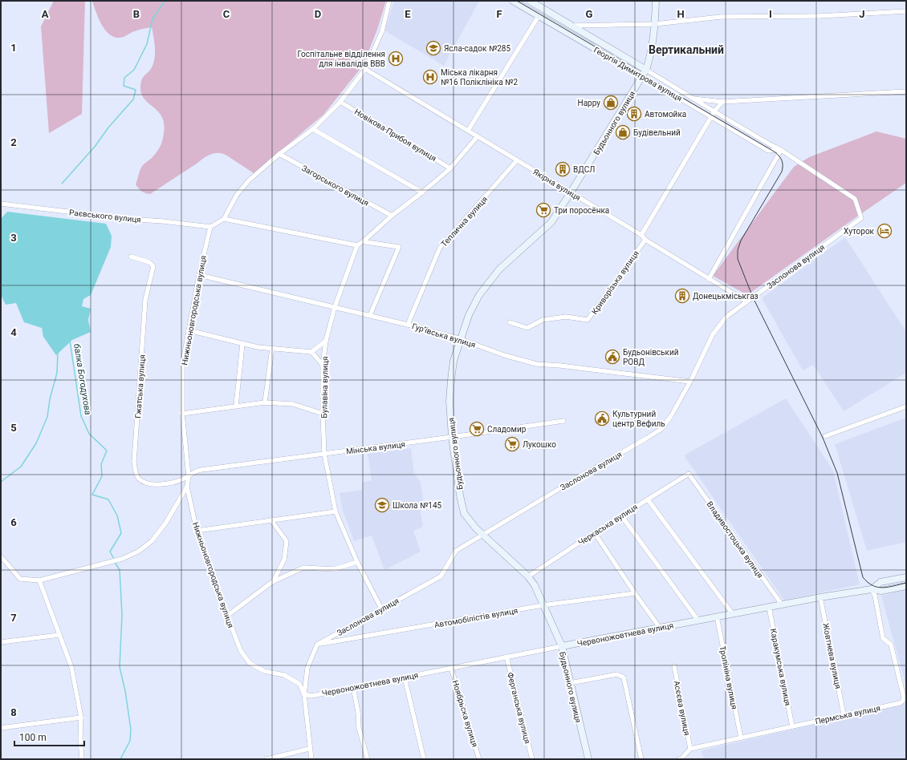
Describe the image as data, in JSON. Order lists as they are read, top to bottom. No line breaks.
{"streets":{"main road":["Георгія Димитрова вулиця","Будьонного вулиця","Червоножовтнева вулиця"],"street":["Новікова-Прибоя вулиця","Якірна вулиця","Загорського вулиця","Раєвського вулиця","Теплична вулиця","Заслонова вулиця","Криворізька вулиця","Нижньоновгородська вулиця","Гур’ївська вулиця","Гжатська вулиця","Булавіна вулиця","Мінська вулиця","Черкаська вулиця","Владивостоцька вулиця","Автомобілістів вулиця","Жовтнева вулиця","Каракумська вулиця","Тропініна вулиця","Ферганська вулиця","Асєєва вулиця","Ноябрьска вулиця","Пермська вулиця"]},"crossings":[["Георгія Димитрова вулиця","Будьонного вулиця"],["Георгія Димитрова вулиця","Заслонова вулиця"],["Будьонного вулиця","Якірна вулиця"],["Будьонного вулиця","Заслонова вулиця"],["Будьонного вулиця","Гур’ївська вулиця"],["Будьонного вулиця","Мінська вулиця"],["Будьонного вулиця","Черкаська вулиця"],["Будьонного вулиця","Автомобілістів вулиця"],["Будьонного вулиця","Червоножовтнева вулиця"],["Якірна вулиця","Теплична вулиця"],["Якірна вулиця","Заслонова вулиця"],["Якірна вулиця","Криворізька вулиця"],["Раєвського вулиця","Нижньоновгородська вулиця"],["Теплична вулиця","Гур’ївська вулиця"],["Заслонова вулиця","Гур’ївська вулиця"],["Заслонова вулиця","Булавіна вулиця"],["Заслонова вулиця","Автомобілістів вулиця"],["Нижньоновгородська вулиця","Гур’ївська вулиця"],["Нижньоновгородська вулиця","Гжатська вулиця"],["Нижньоновгородська вулиця","Мінська вулиця"],["Нижньоновгородська вулиця","Червоножовтнева вулиця"],["Гур’ївська вулиця","Булавіна вулиця"],["Гжатська вулиця","Мінська вулиця"],["Булавіна вулиця","Мінська вулиця"],["Черкаська вулиця","Владивостоцька вулиця"],["Владивостоцька вулиця","Червоножовтнева вулиця"],["Червоножовтнева вулиця","Жовтнева вулиця"],["Червоножовтнева вулиця","Каракумська вулиця"],["Червоножовтнева вулиця","Тропініна вулиця"],["Червоножовтнева вулиця","Ферганська вулиця"],["Червоножовтнева вулиця","Ноябрьска вулиця"],["Червоножовтнева вулиця","Пермська вулиця"],["Жовтнева вулиця","Пермська вулиця"],["Каракумська вулиця","Пермська вулиця"],["Тропініна вулиця","Пермська вулиця"],["Асєєва вулиця","Пермська вулиця"]],"districts":["Вертикальний"],"water":["балка Богодухова"],"places":{"school or university":["Ясла-садок №285","Школа №145"],"hospital":["Госпітальне відділення для інвалідів ВВВ","Міська лікарня №16 Поліклініка №2"],"shop":["Happy","Будівельний"],"building":["Автомойка","ВДСЛ","Донецькміськгаз"],"supermarket":["Три поросёнка","Сладомир","Лукошко"],"hotel":["Хуторок"],"public building":["Будьонівський РОВД","Культурний центр Вефиль"]},"scale_bar":"100 m","grid":{"columns":["A","B","C","D","E","F","G","H","I","J"],"rows":["1","2","3","4","5","6","7","8"]}}
